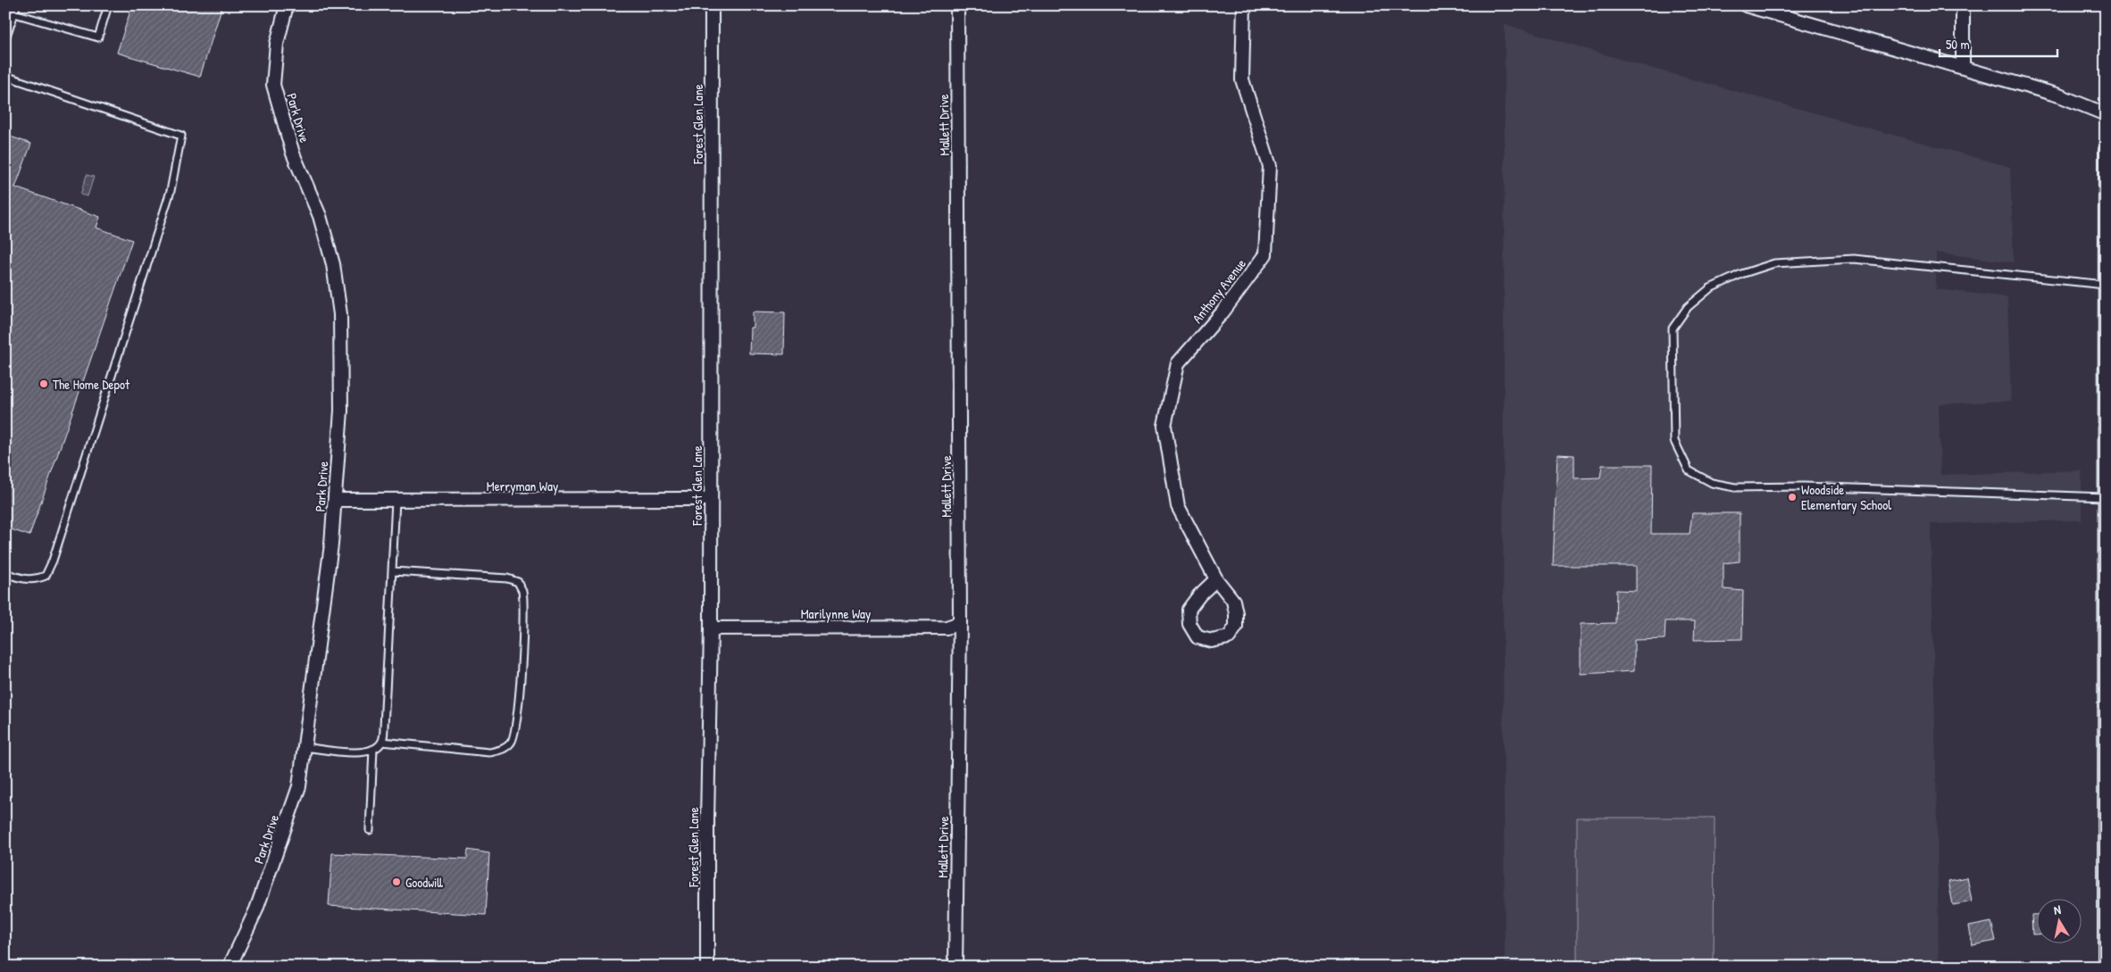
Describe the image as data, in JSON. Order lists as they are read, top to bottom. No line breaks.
{"streets":{"street":["Park Drive","Forest Glen Lane","Mallett Drive","Anthony Avenue","Merryman Way","Marilynne Way"]},"crossings":[["Park Drive","Merryman Way"],["Forest Glen Lane","Merryman Way"],["Forest Glen Lane","Marilynne Way"],["Mallett Drive","Marilynne Way"]],"places":["The Home Depot","Woodside Elementary School","Goodwill"],"scale_bar":"50 m","north":"top"}
